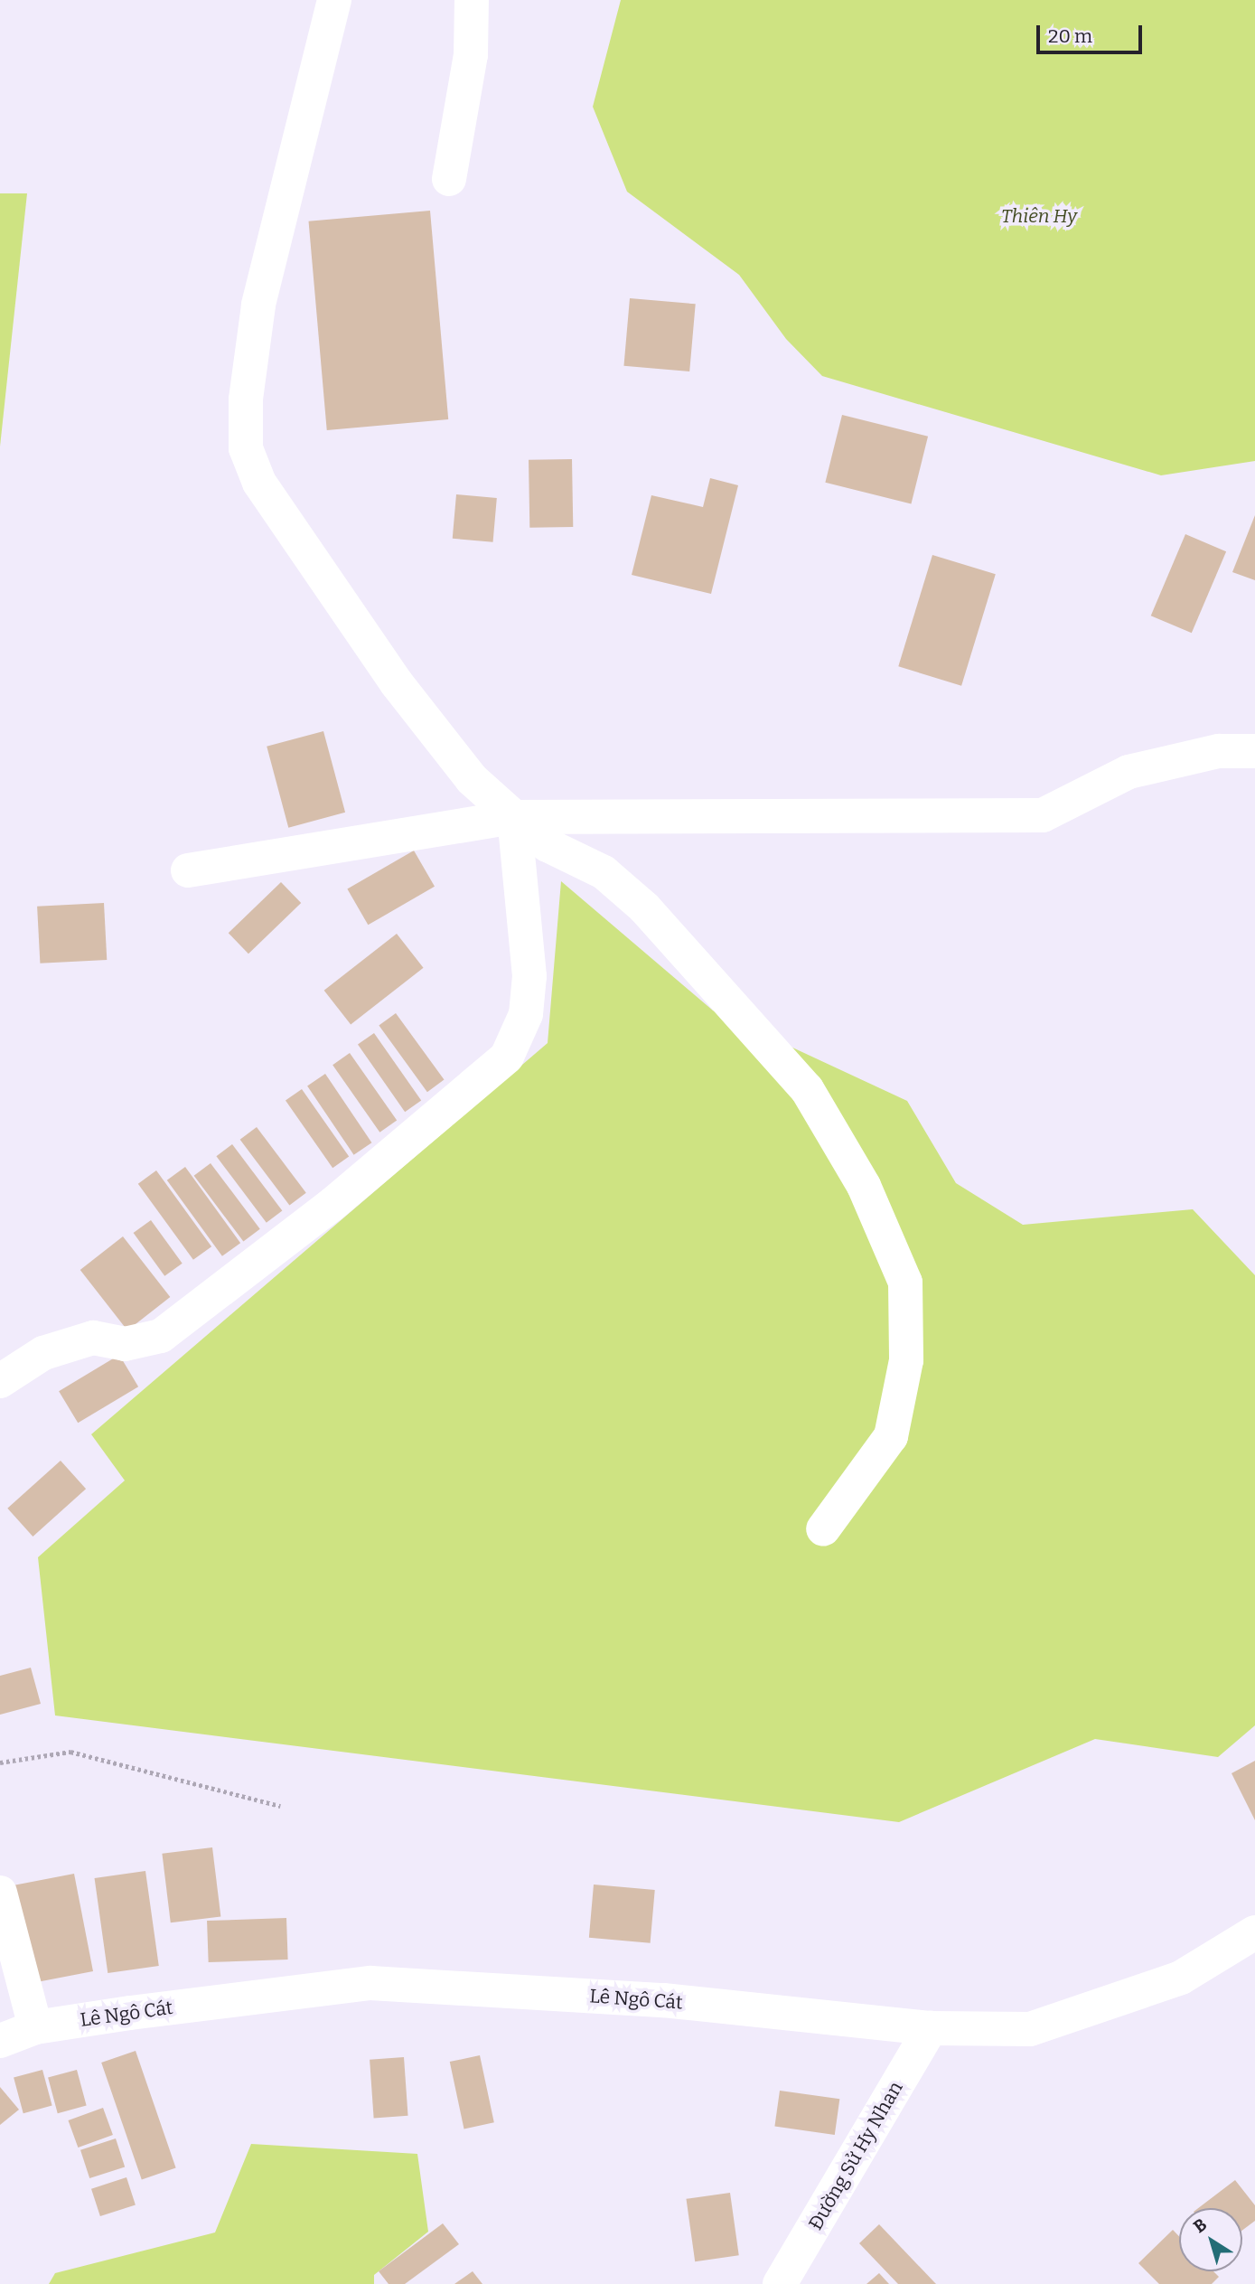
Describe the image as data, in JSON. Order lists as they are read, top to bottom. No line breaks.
{"streets":{"street":["Lê Ngô Cát","Đường Sử Hy Nhan"]},"crossings":[["Lê Ngô Cát","Đường Sử Hy Nhan"]],"parks":["Thiên Hy"],"scale_bar":"20 m","north":"top left"}
